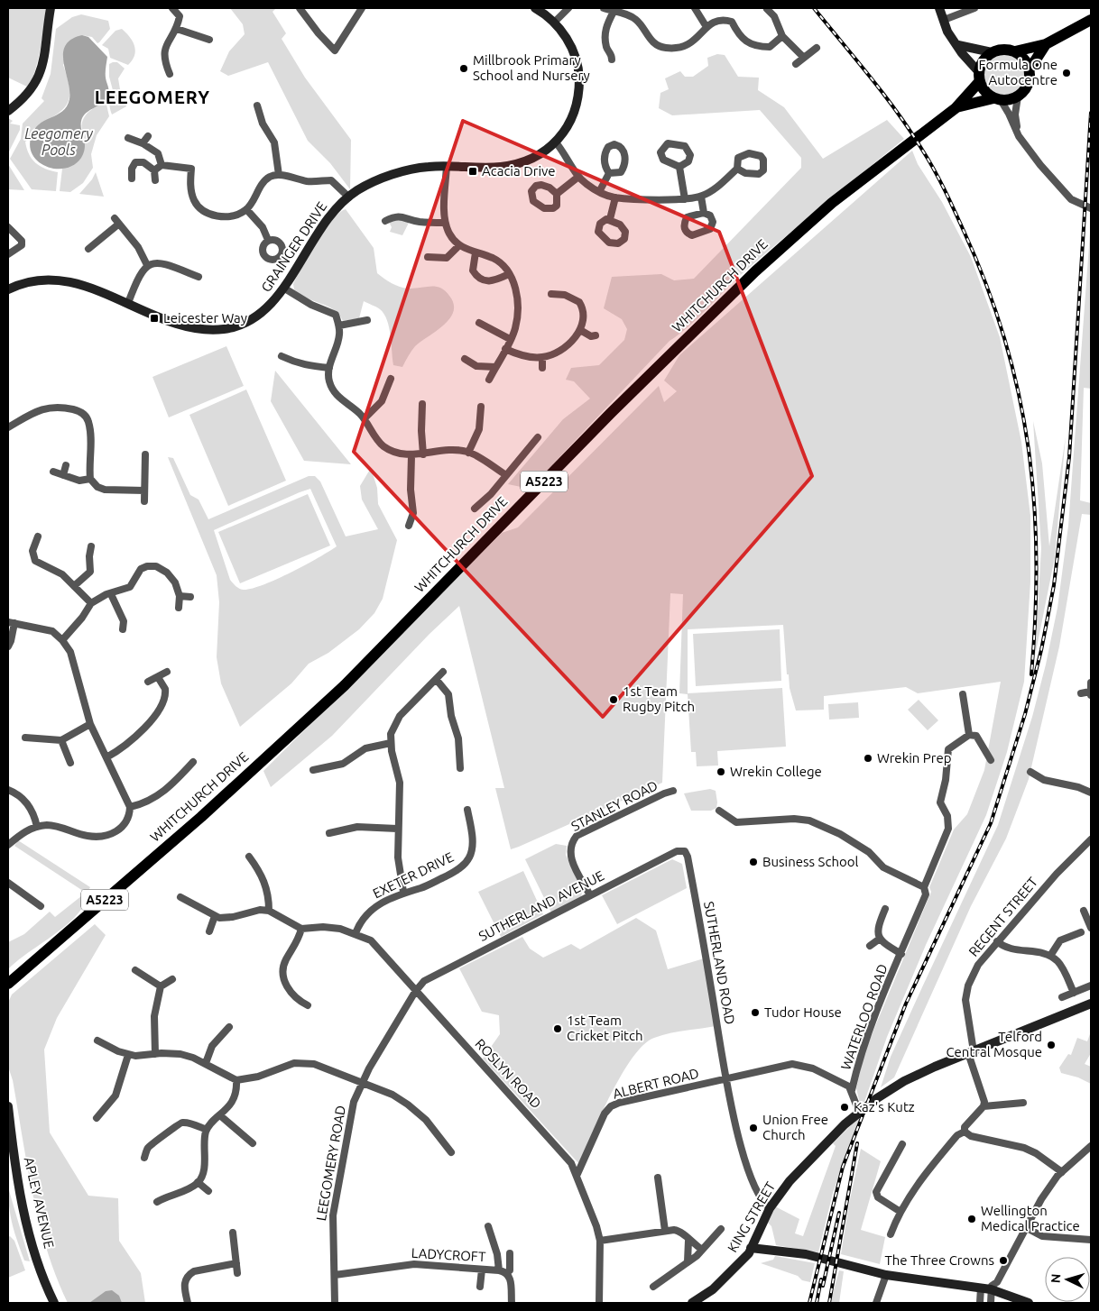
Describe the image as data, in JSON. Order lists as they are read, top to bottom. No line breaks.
{"streets":{"main road":["WHITCHURCH DRIVE","A5223"],"street":["GRAINGER DRIVE","STANLEY ROAD","EXETER DRIVE","SUTHERLAND AVENUE","REGENT STREET","SUTHERLAND ROAD","WATERLOO ROAD","ROSLYN ROAD","ALBERT ROAD","LEEGOMERY ROAD","APLEY AVENUE","KING STREET","LADYCROFT"]},"crossings":[["STANLEY ROAD","SUTHERLAND AVENUE"],["EXETER DRIVE","ROSLYN ROAD"],["SUTHERLAND AVENUE","SUTHERLAND ROAD"],["SUTHERLAND AVENUE","ROSLYN ROAD"],["SUTHERLAND AVENUE","LEEGOMERY ROAD"],["REGENT STREET","KING STREET"],["SUTHERLAND ROAD","ALBERT ROAD"],["SUTHERLAND ROAD","KING STREET"],["WATERLOO ROAD","ALBERT ROAD"],["ROSLYN ROAD","ALBERT ROAD"],["ROSLYN ROAD","LEEGOMERY ROAD"],["LEEGOMERY ROAD","LADYCROFT"]],"districts":["LEEGOMERY"],"water":["Leegomery Pools"],"places":{"other":["Millbrook Primary School and Nursery","Formula One Autocentre","1st Team Rugby Pitch","Wrekin Prep","Wrekin College","Business School","Tudor House","1st Team Cricket Pitch","Telford Central Mosque","Kaz's Kutz","Union Free Church","Wellington Medical Practice","The Three Crowns"],"transit":["Acacia Drive","Leicester Way"]},"north":"left"}
